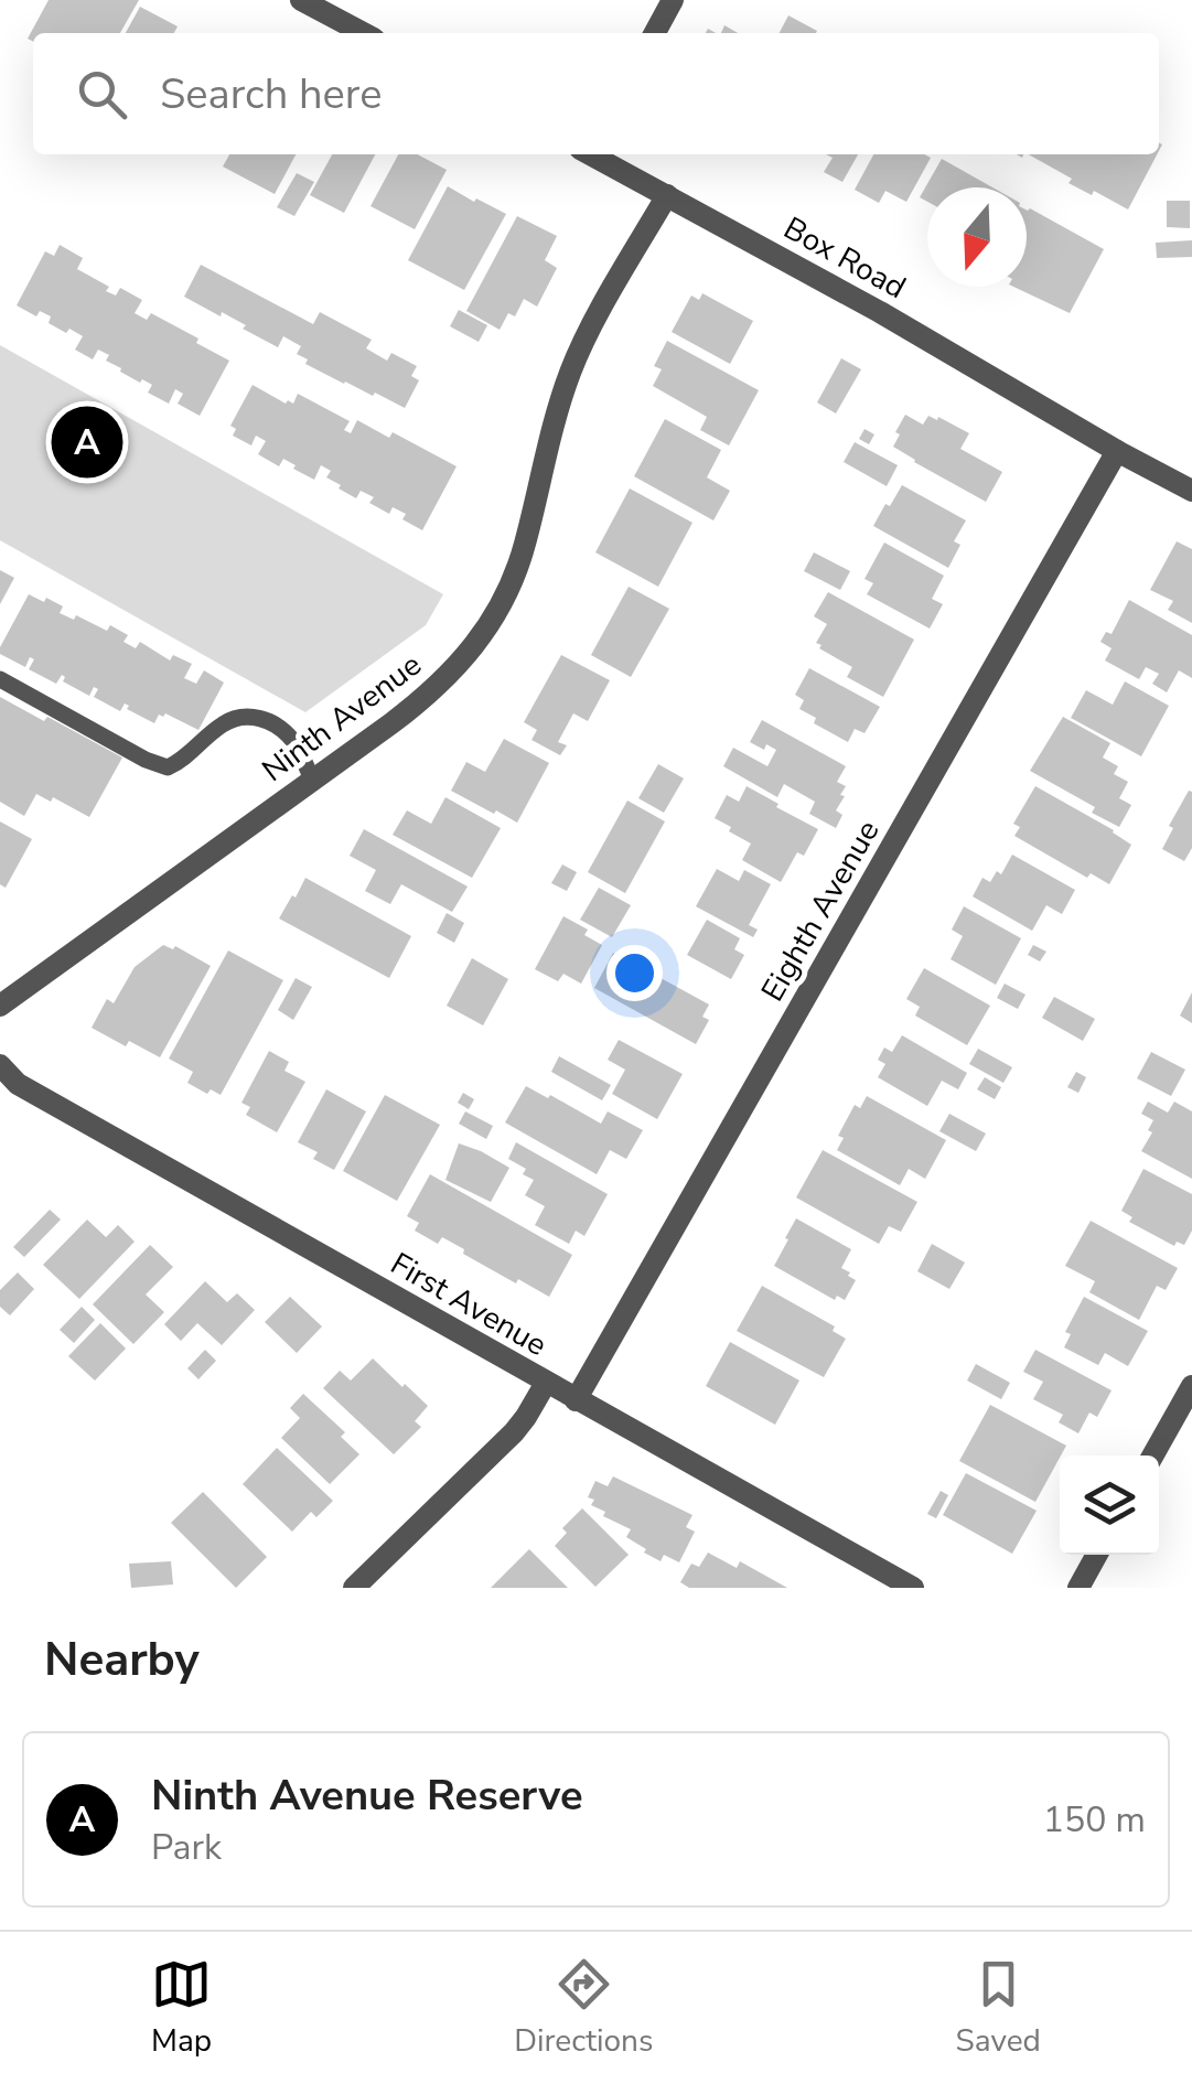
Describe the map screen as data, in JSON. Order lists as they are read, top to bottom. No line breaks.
{"streets":{"street":["Box Road","Ninth Avenue","Eighth Avenue","First Avenue"]},"crossings":[["Box Road","Ninth Avenue"],["Box Road","Eighth Avenue"],["Eighth Avenue","First Avenue"]],"north":"bottom","page":{"search":"Search here","pins":"A","heading":"Nearby","list":[{"mark":"A","name":"Ninth Avenue Reserve","note":"Park","value":"150 m"}],"nav":["Map","Directions","Saved"]}}
